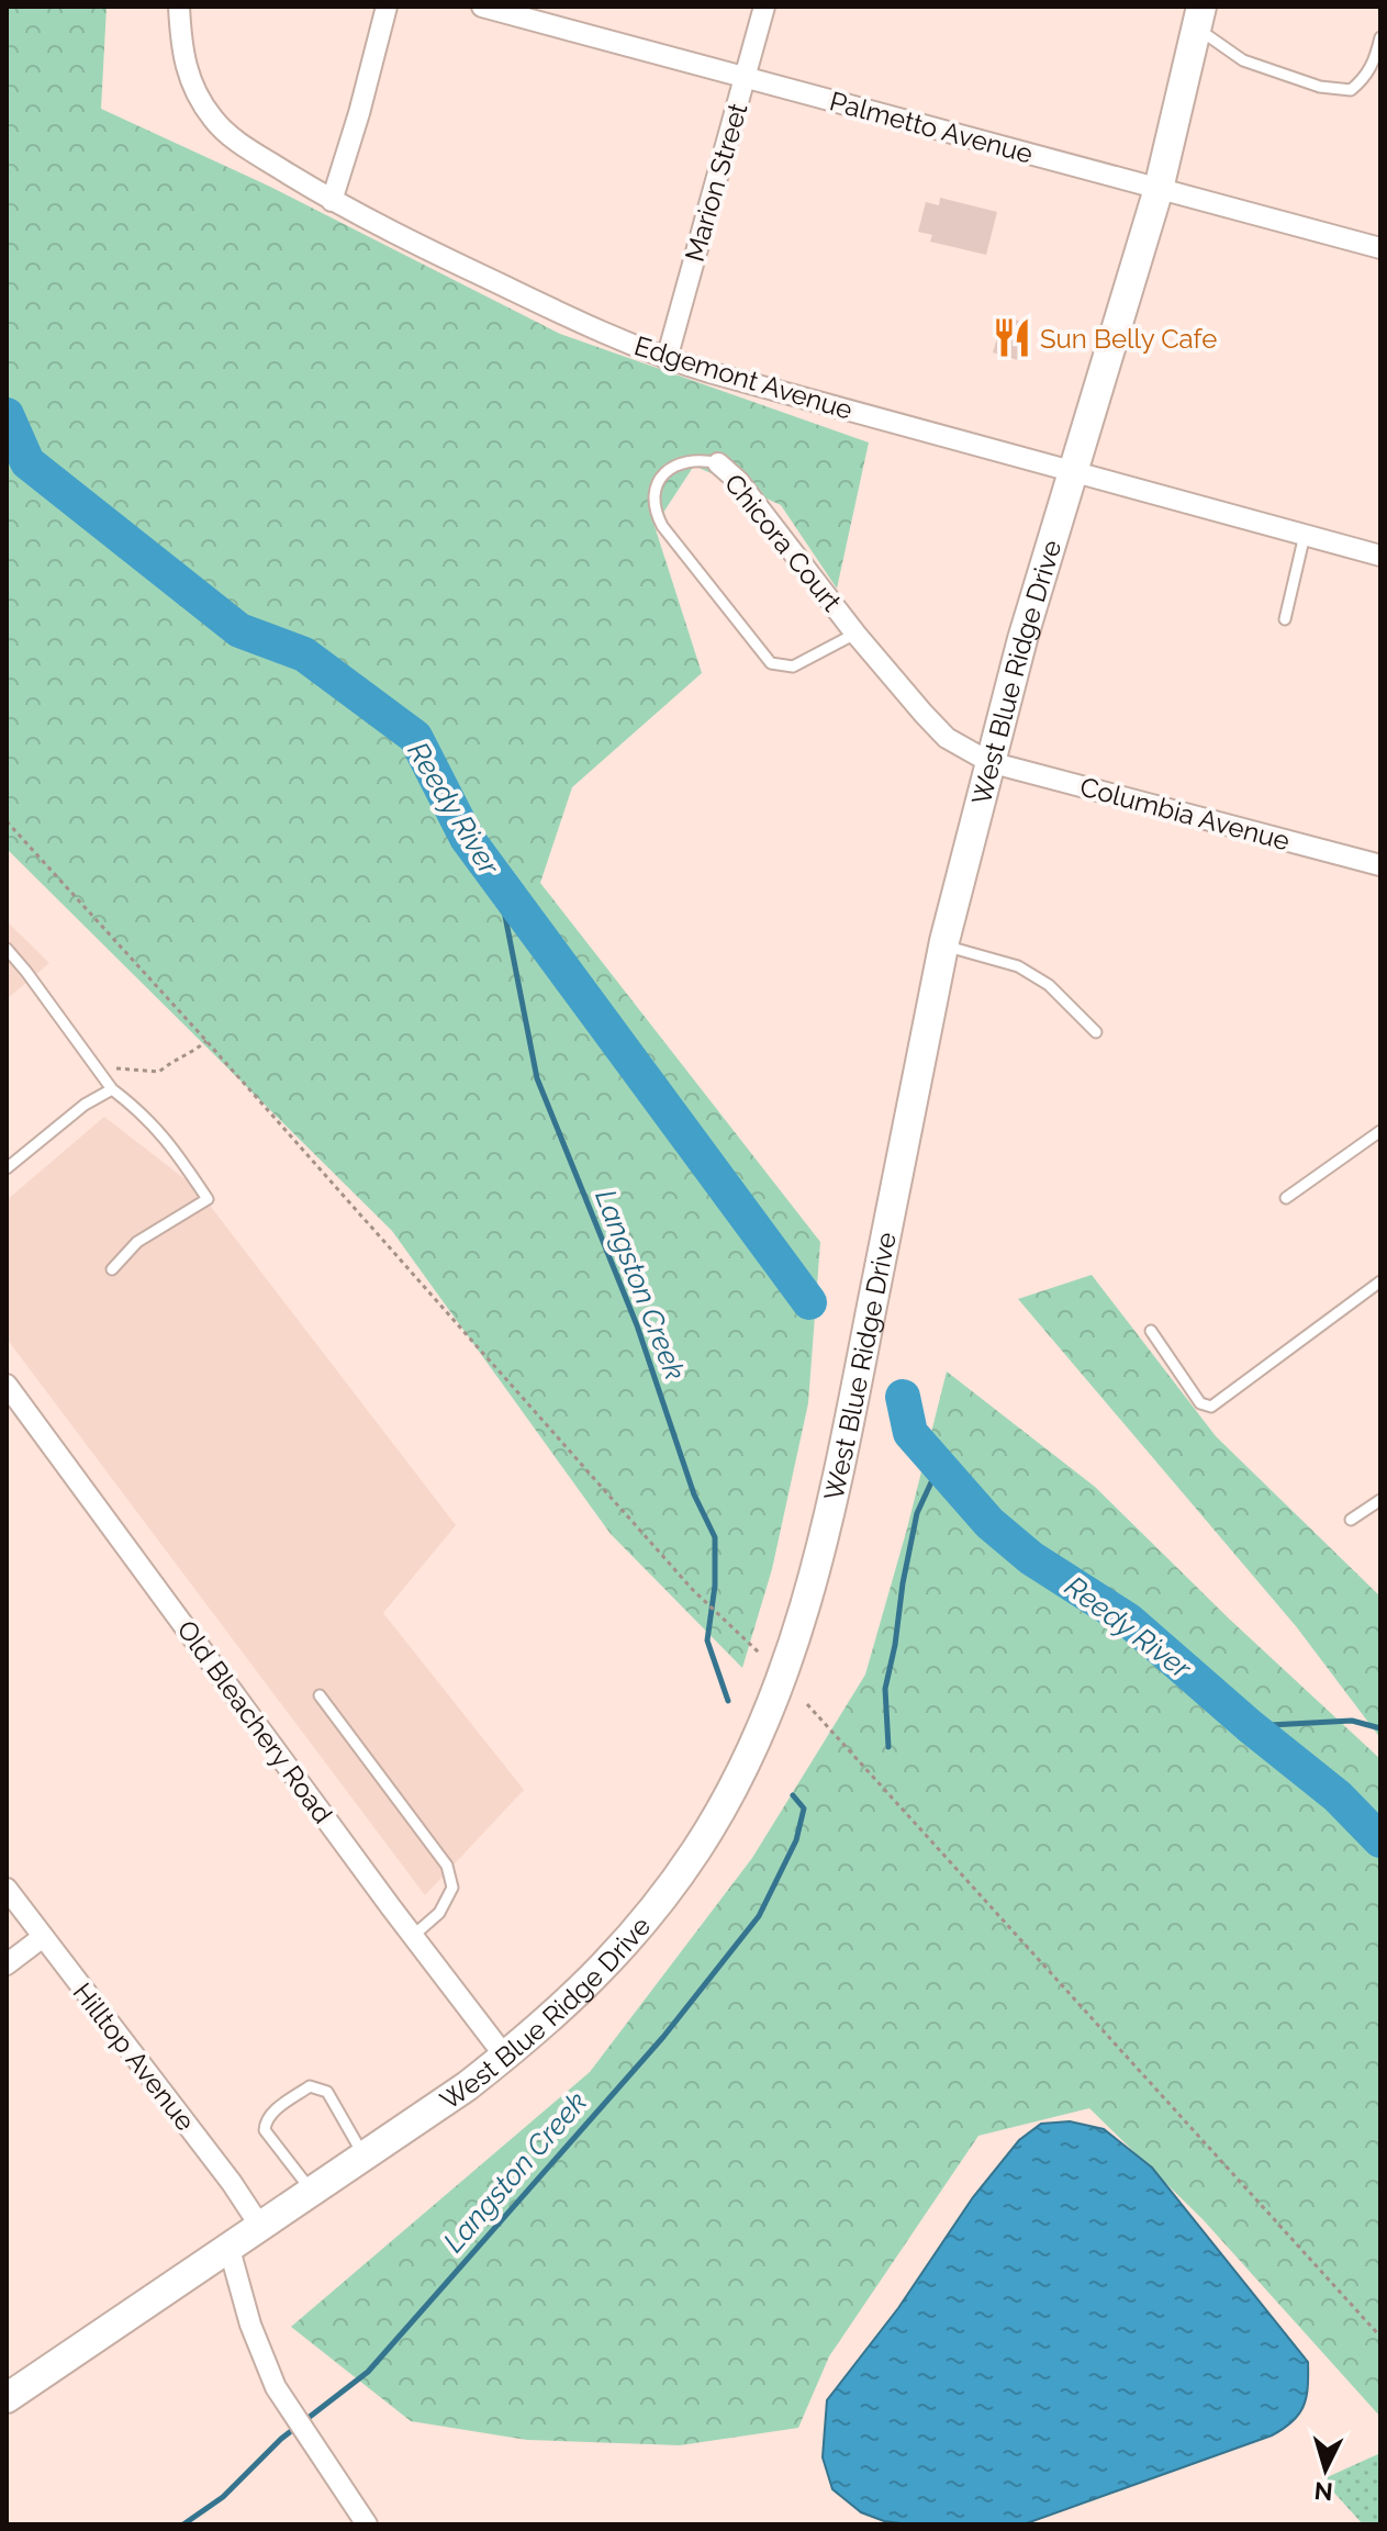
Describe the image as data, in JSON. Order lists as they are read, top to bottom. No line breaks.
{"streets":{"main road":["West Blue Ridge Drive"],"street":["Palmetto Avenue","Marion Street","Edgemont Avenue","Chicora Court","Columbia Avenue","Old Bleachery Road","Hilltop Avenue"]},"crossings":[["Palmetto Avenue","Marion Street"],["Palmetto Avenue","West Blue Ridge Drive"],["Marion Street","Edgemont Avenue"],["Edgemont Avenue","West Blue Ridge Drive"],["Chicora Court","West Blue Ridge Drive"],["Chicora Court","Columbia Avenue"],["West Blue Ridge Drive","Columbia Avenue"],["West Blue Ridge Drive","Old Bleachery Road"],["West Blue Ridge Drive","Hilltop Avenue"]],"water":["Reedy River","Langston Creek"],"places":{"restaurant":["Sun Belly Cafe"]},"north":"bottom"}
